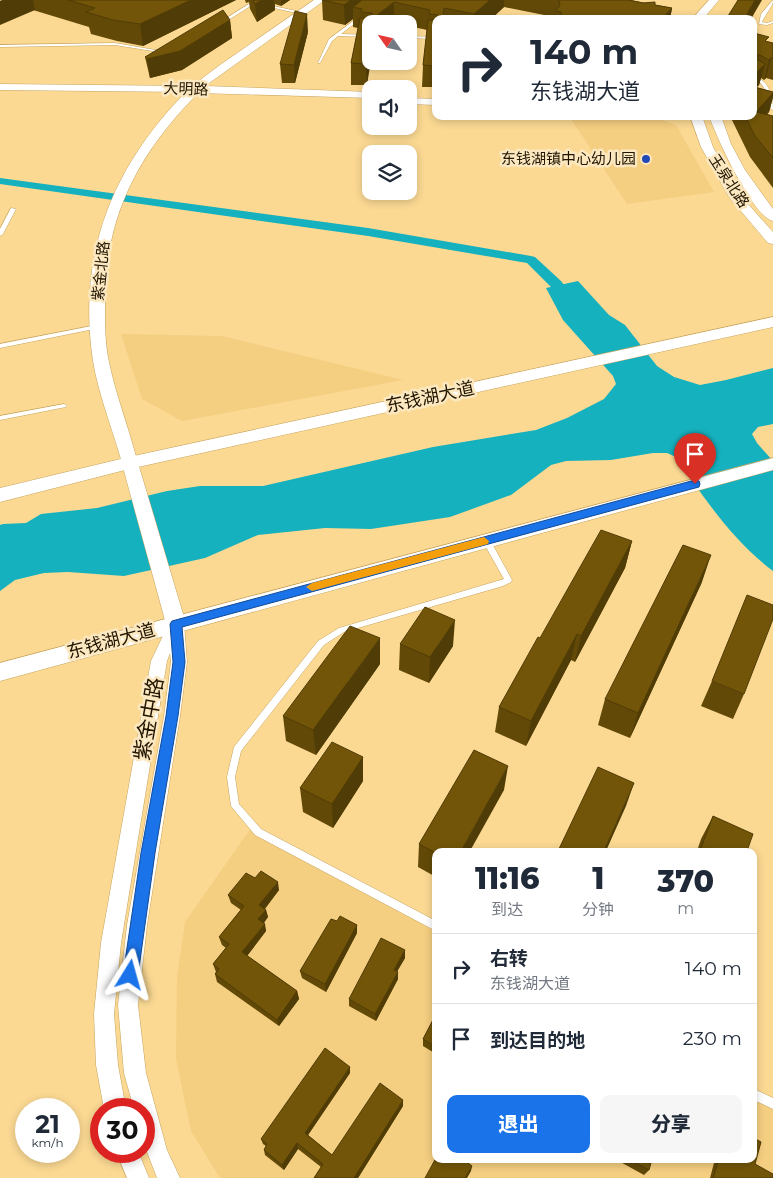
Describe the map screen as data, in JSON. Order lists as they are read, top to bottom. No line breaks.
{"streets":{"main road":["东钱湖大道"],"street":["大明路","玉泉北路","紫金北路","紫金中路"]},"crossings":[["大明路","紫金北路"],["紫金北路","东钱湖大道"],["紫金北路","紫金中路"],["东钱湖大道","紫金中路"]],"places":["东钱湖镇中心幼儿园"],"north":"top left","page":{"turn":["140 m","东钱湖大道"],"eta":["11:16","到达","1","分钟","370","m"],"list":[{"name":"右转","note":"东钱湖大道","value":"140 m"},{"name":"到达目的地","value":"230 m"}],"buttons":["退出","分享"],"speed":"21 km/h","limit":"30"}}
